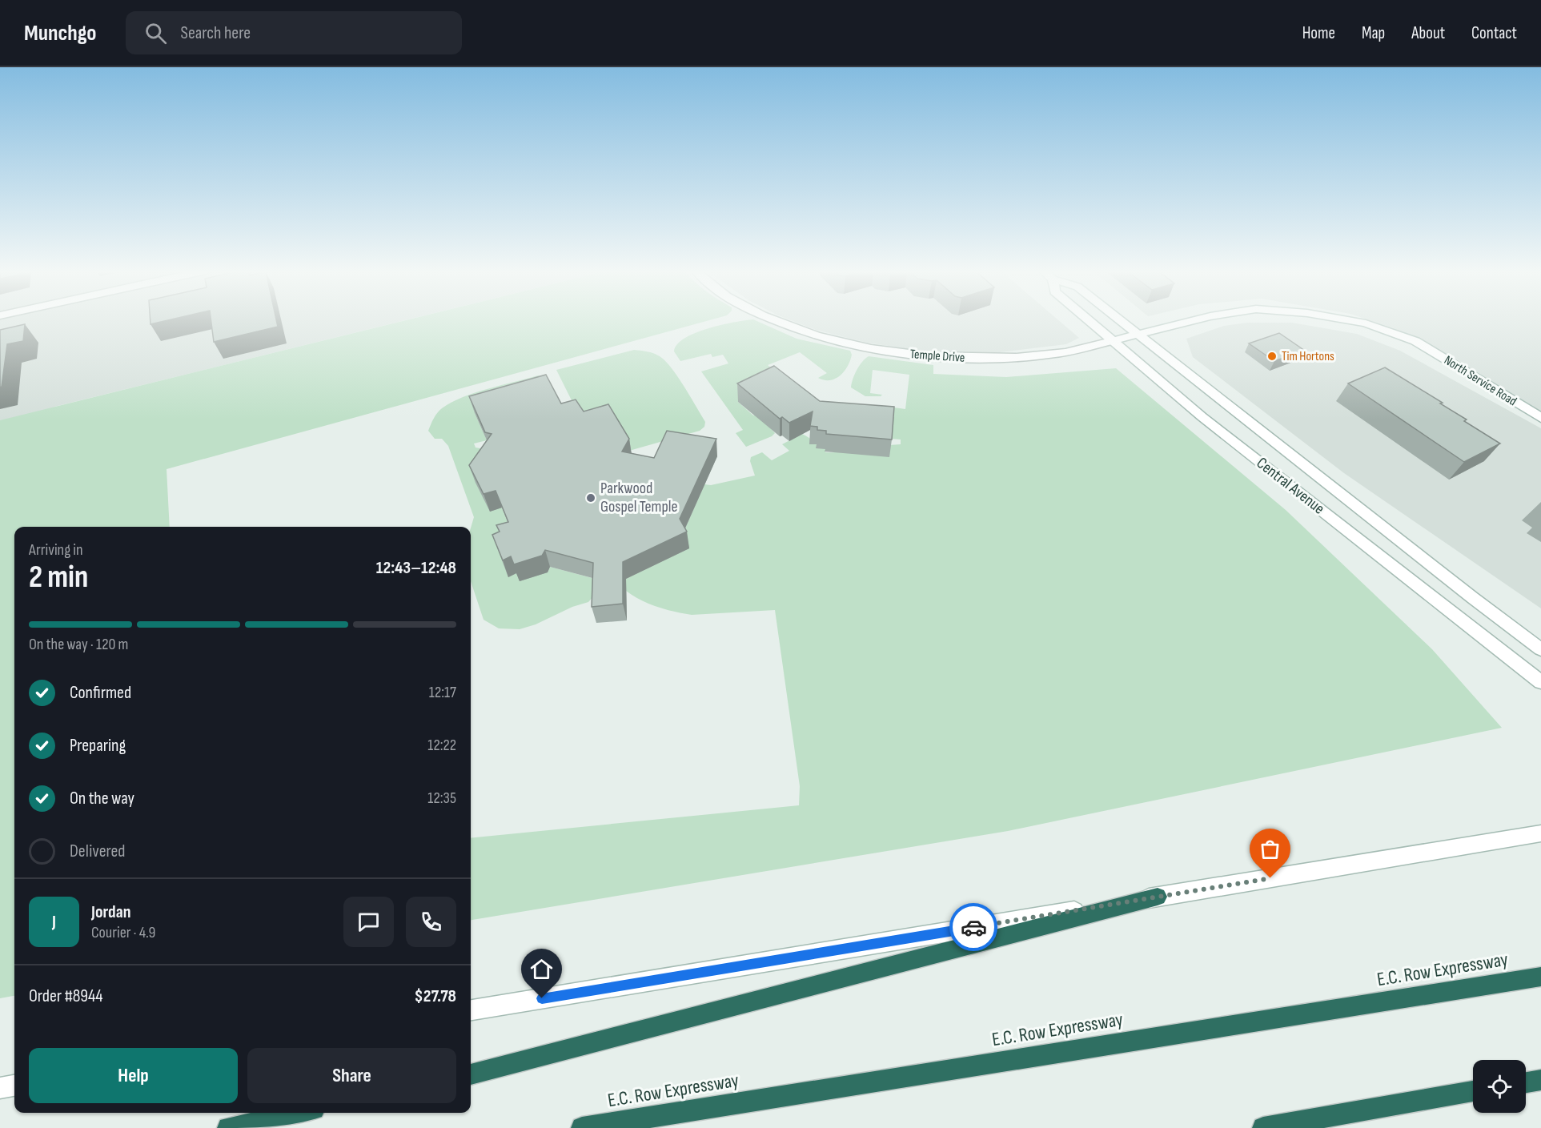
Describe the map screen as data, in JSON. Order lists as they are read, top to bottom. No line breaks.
{"streets":{"highway":["E.C. Row Expressway"],"street":["Temple Drive","North Service Road","Central Avenue"]},"crossings":[["Temple Drive","North Service Road"],["Temple Drive","Central Avenue"],["North Service Road","Central Avenue"]],"places":["Tim Hortons","Parkwood Gospel Temple"],"page":{"header":"Munchgo","search":"Search here","nav":["Home","Map","About","Contact"],"heading":["2 min","Arriving in","12:43–12:48"],"panel":["Jordan","Courier · 4.9","Order #8944","$27.78"],"bar":"On the way · 120 m","list":[["Confirmed","12:17"],["Preparing","12:22"],["On the way","12:35"],"Delivered"],"round":"J","buttons":["Help","Share"]}}
